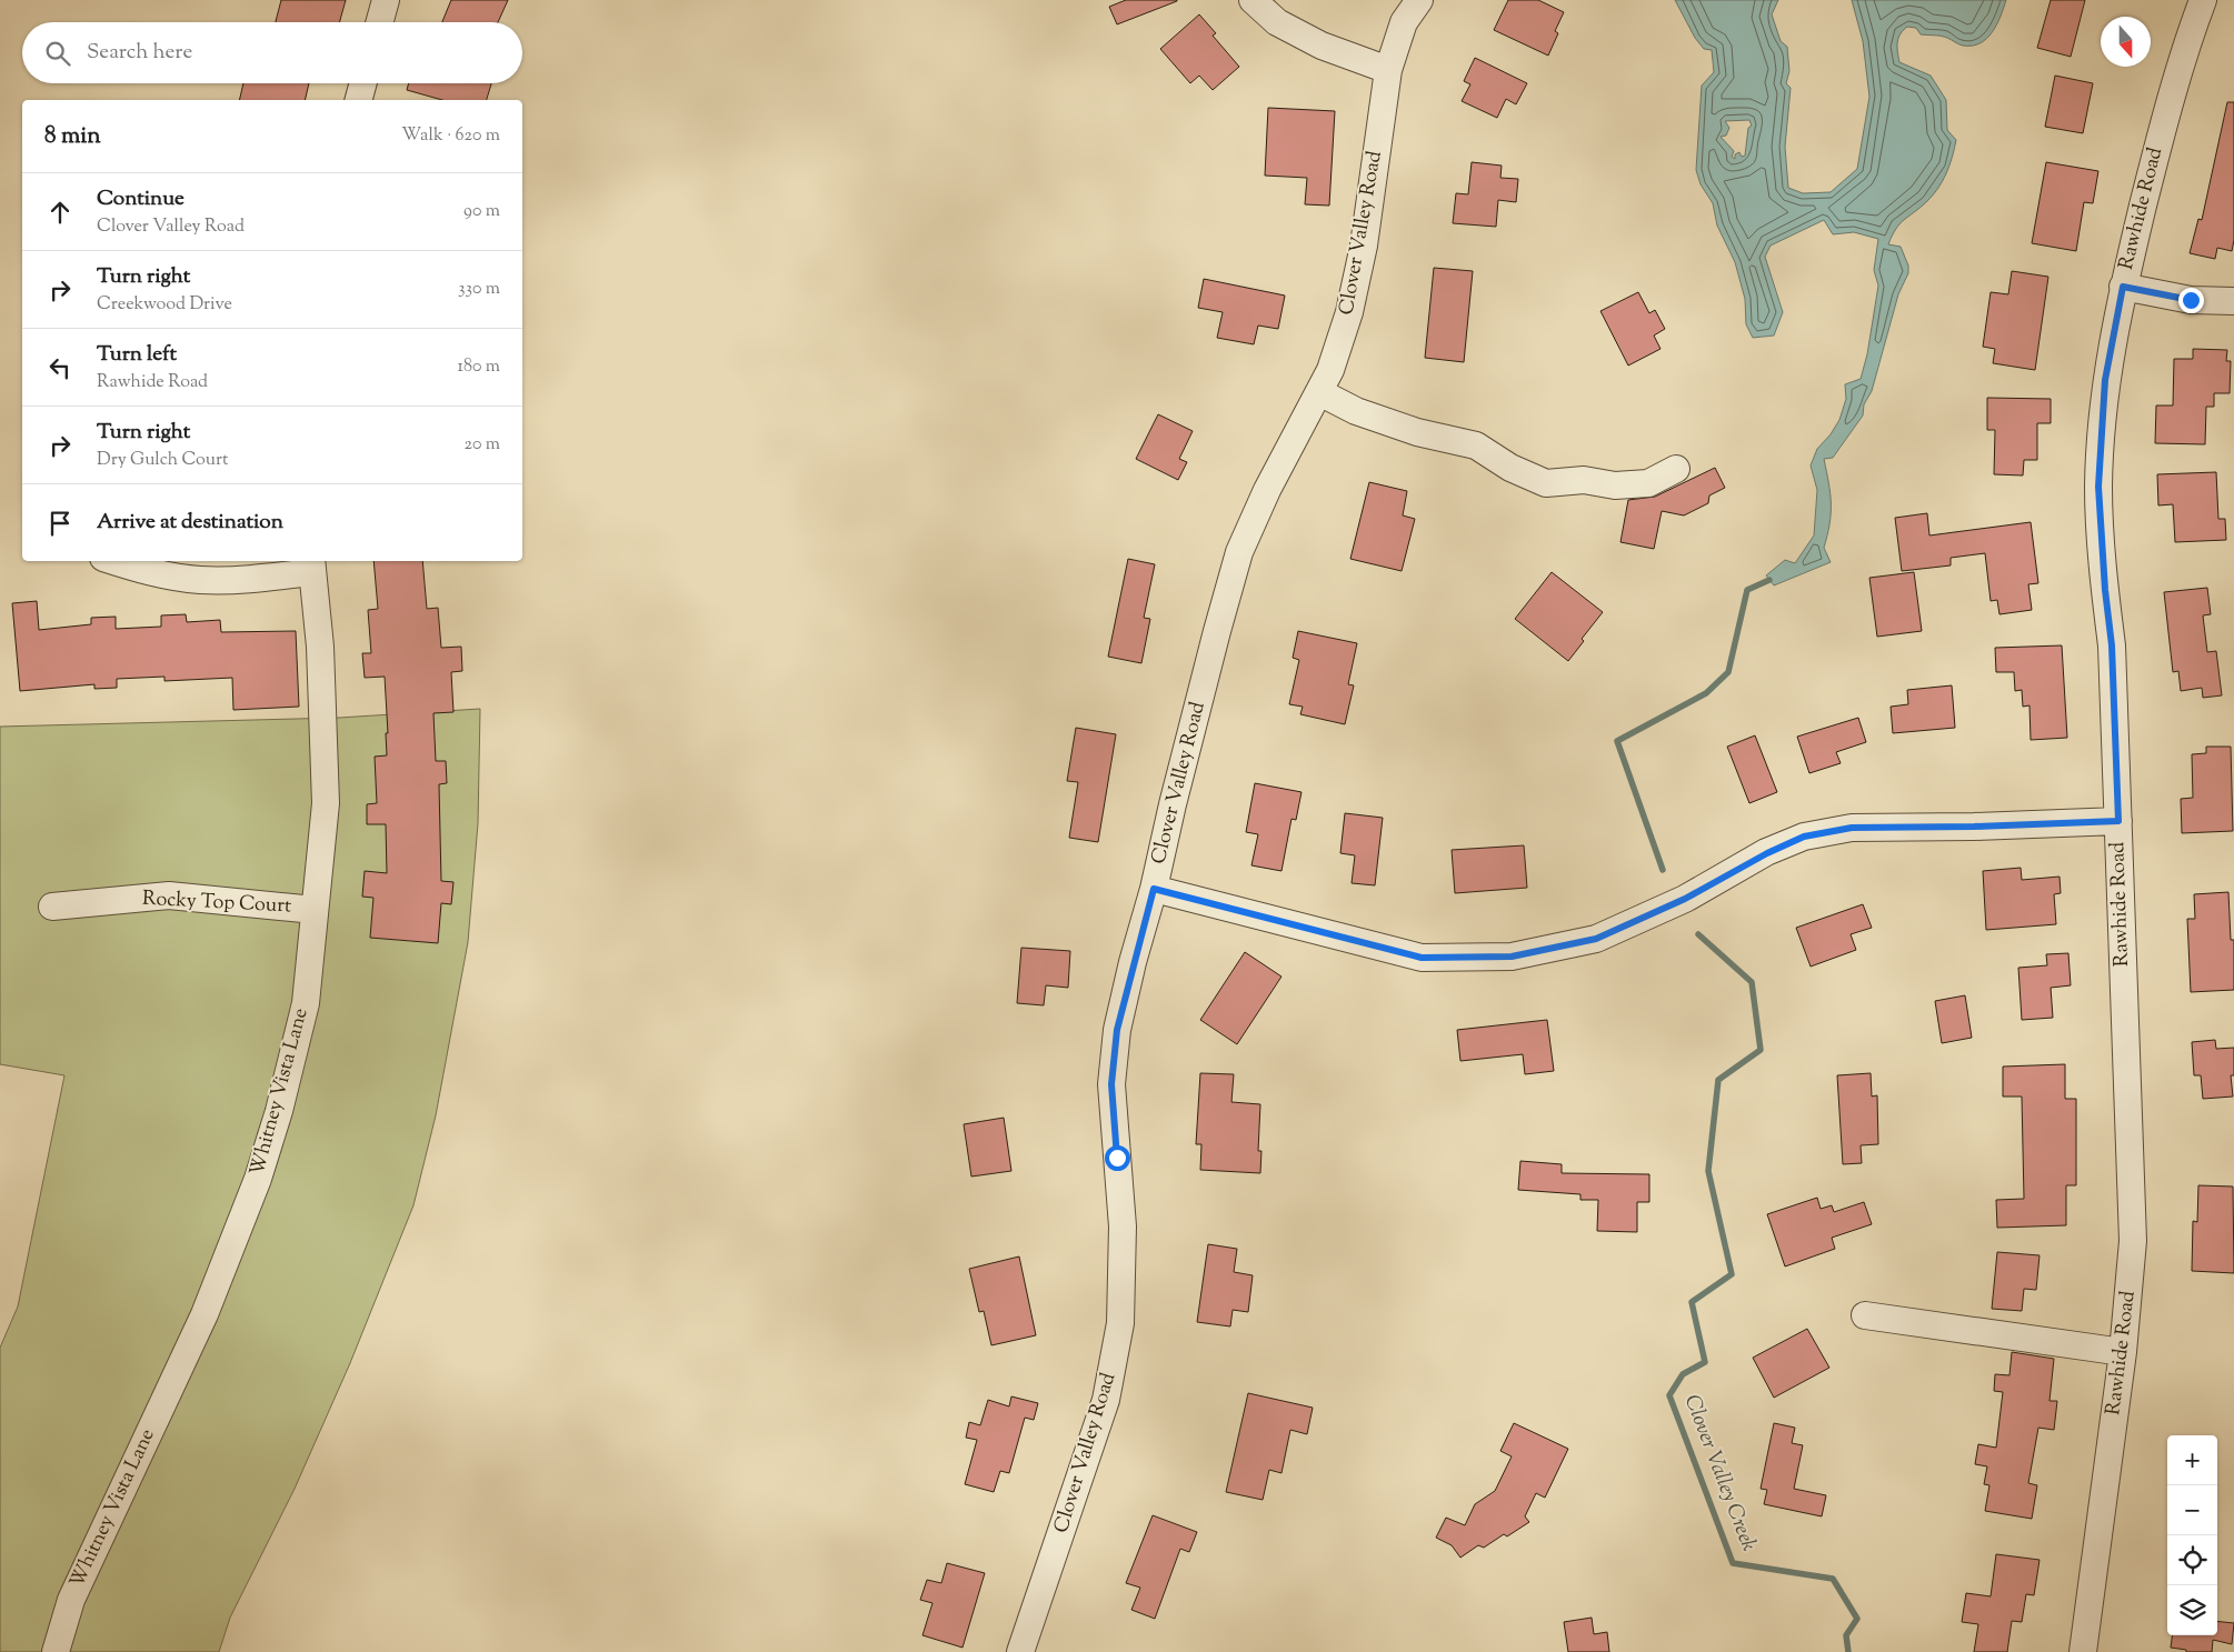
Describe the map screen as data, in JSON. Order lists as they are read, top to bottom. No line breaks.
{"streets":{"street":["Rawhide Road","Clover Valley Road","Rocky Top Court","Whitney Vista Lane"]},"crossings":[["Rocky Top Court","Whitney Vista Lane"]],"water":["Clover Valley Creek"],"north":"bottom","page":{"search":"Search here","heading":["8 min","Walk · 620 m"],"list":[["Continue","Clover Valley Road","90 m"],["Turn right","Creekwood Drive","330 m"],["Turn left","Rawhide Road","180 m"],["Turn right","Dry Gulch Court","20 m"],"Arrive at destination"],"map_buttons":["+","−"]}}
